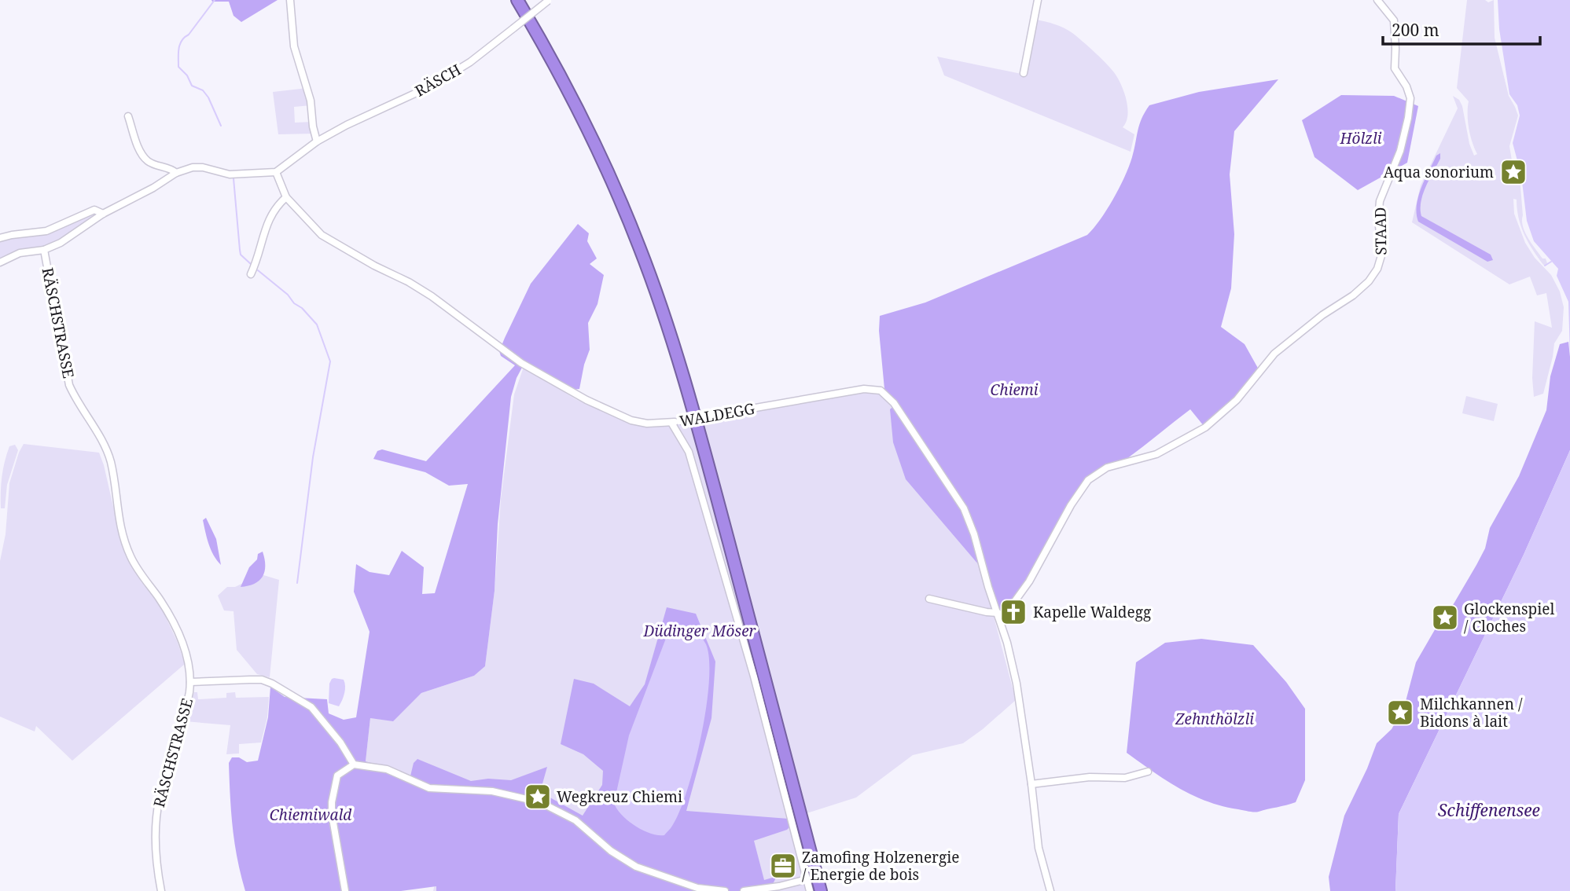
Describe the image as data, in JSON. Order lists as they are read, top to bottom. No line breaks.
{"streets":{"street":["RÄSCH","STAAD","RÄSCHSTRASSE","WALDEGG"]},"crossings":[["STAAD","WALDEGG"]],"water":["Schiffenensee"],"parks":["Hölzli","Chiemi","Düdinger Möser","Zehnthölzli","Chiemiwald"],"places":{"place":["Aqua sonorium","Glockenspiel / Cloches","Milchkannen / Bidons à lait","Wegkreuz Chiemi"],"church":["Kapelle Waldegg"],"office":["Zamofing Holzenergie / Energie de bois"]},"scale_bar":"200 m"}
